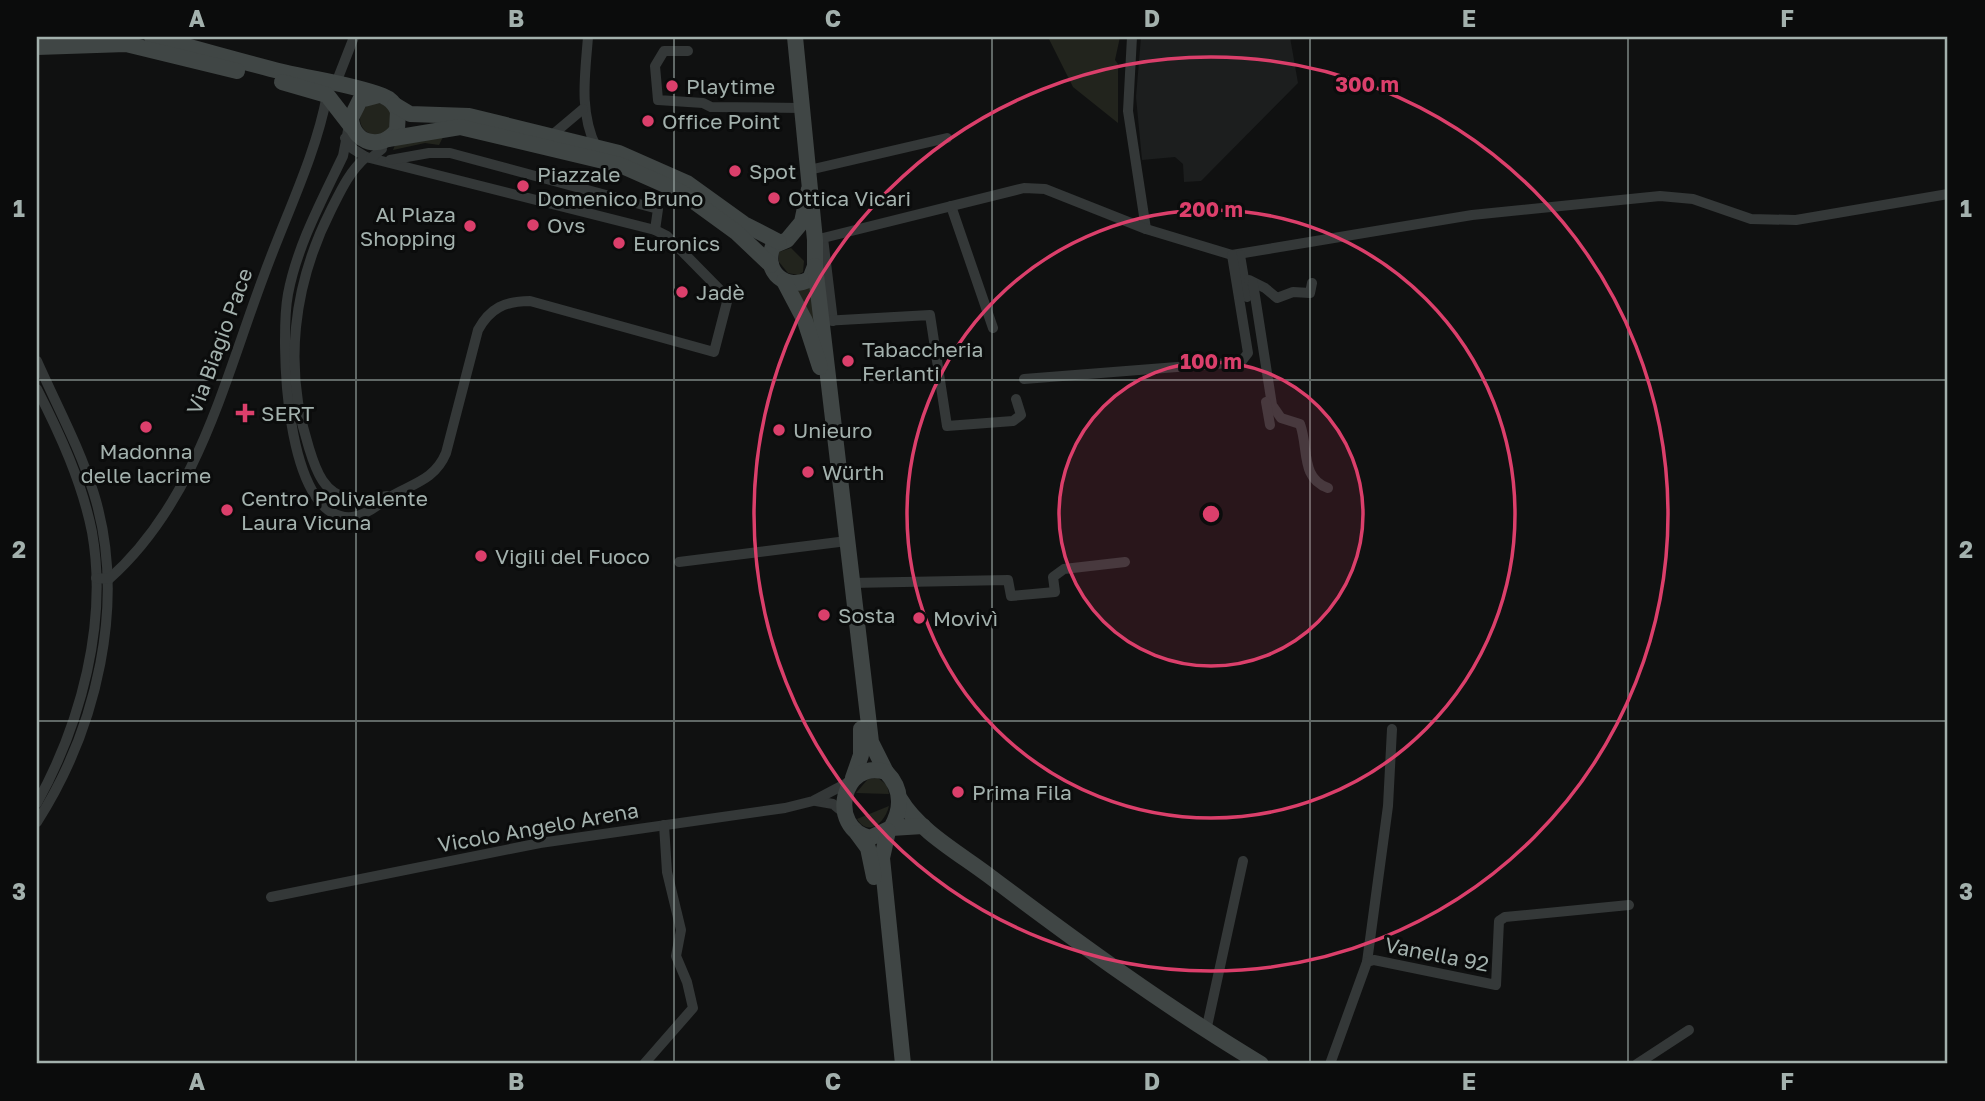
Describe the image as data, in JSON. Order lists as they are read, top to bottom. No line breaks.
{"streets":{"street":["Via Biagio Pace","Vicolo Angelo Arena","Vanella 92"]},"places":{"other":["Playtime","Office Point","Spot","Piazzale Domenico Bruno","Ottica Vicari","Ovs","Al Plaza Shopping","Euronics","Jadè","Tabaccheria Ferlanti","Madonna delle lacrime","Unieuro","Würth","Centro Polivalente Laura Vicuna","Vigili del Fuoco","Sosta","Movivì","Prima Fila"],"health":["SERT"]},"grid":{"columns":["A","B","C","D","E","F"],"rows":["1","2","3"]},"rings":["300 m","200 m","100 m"]}
